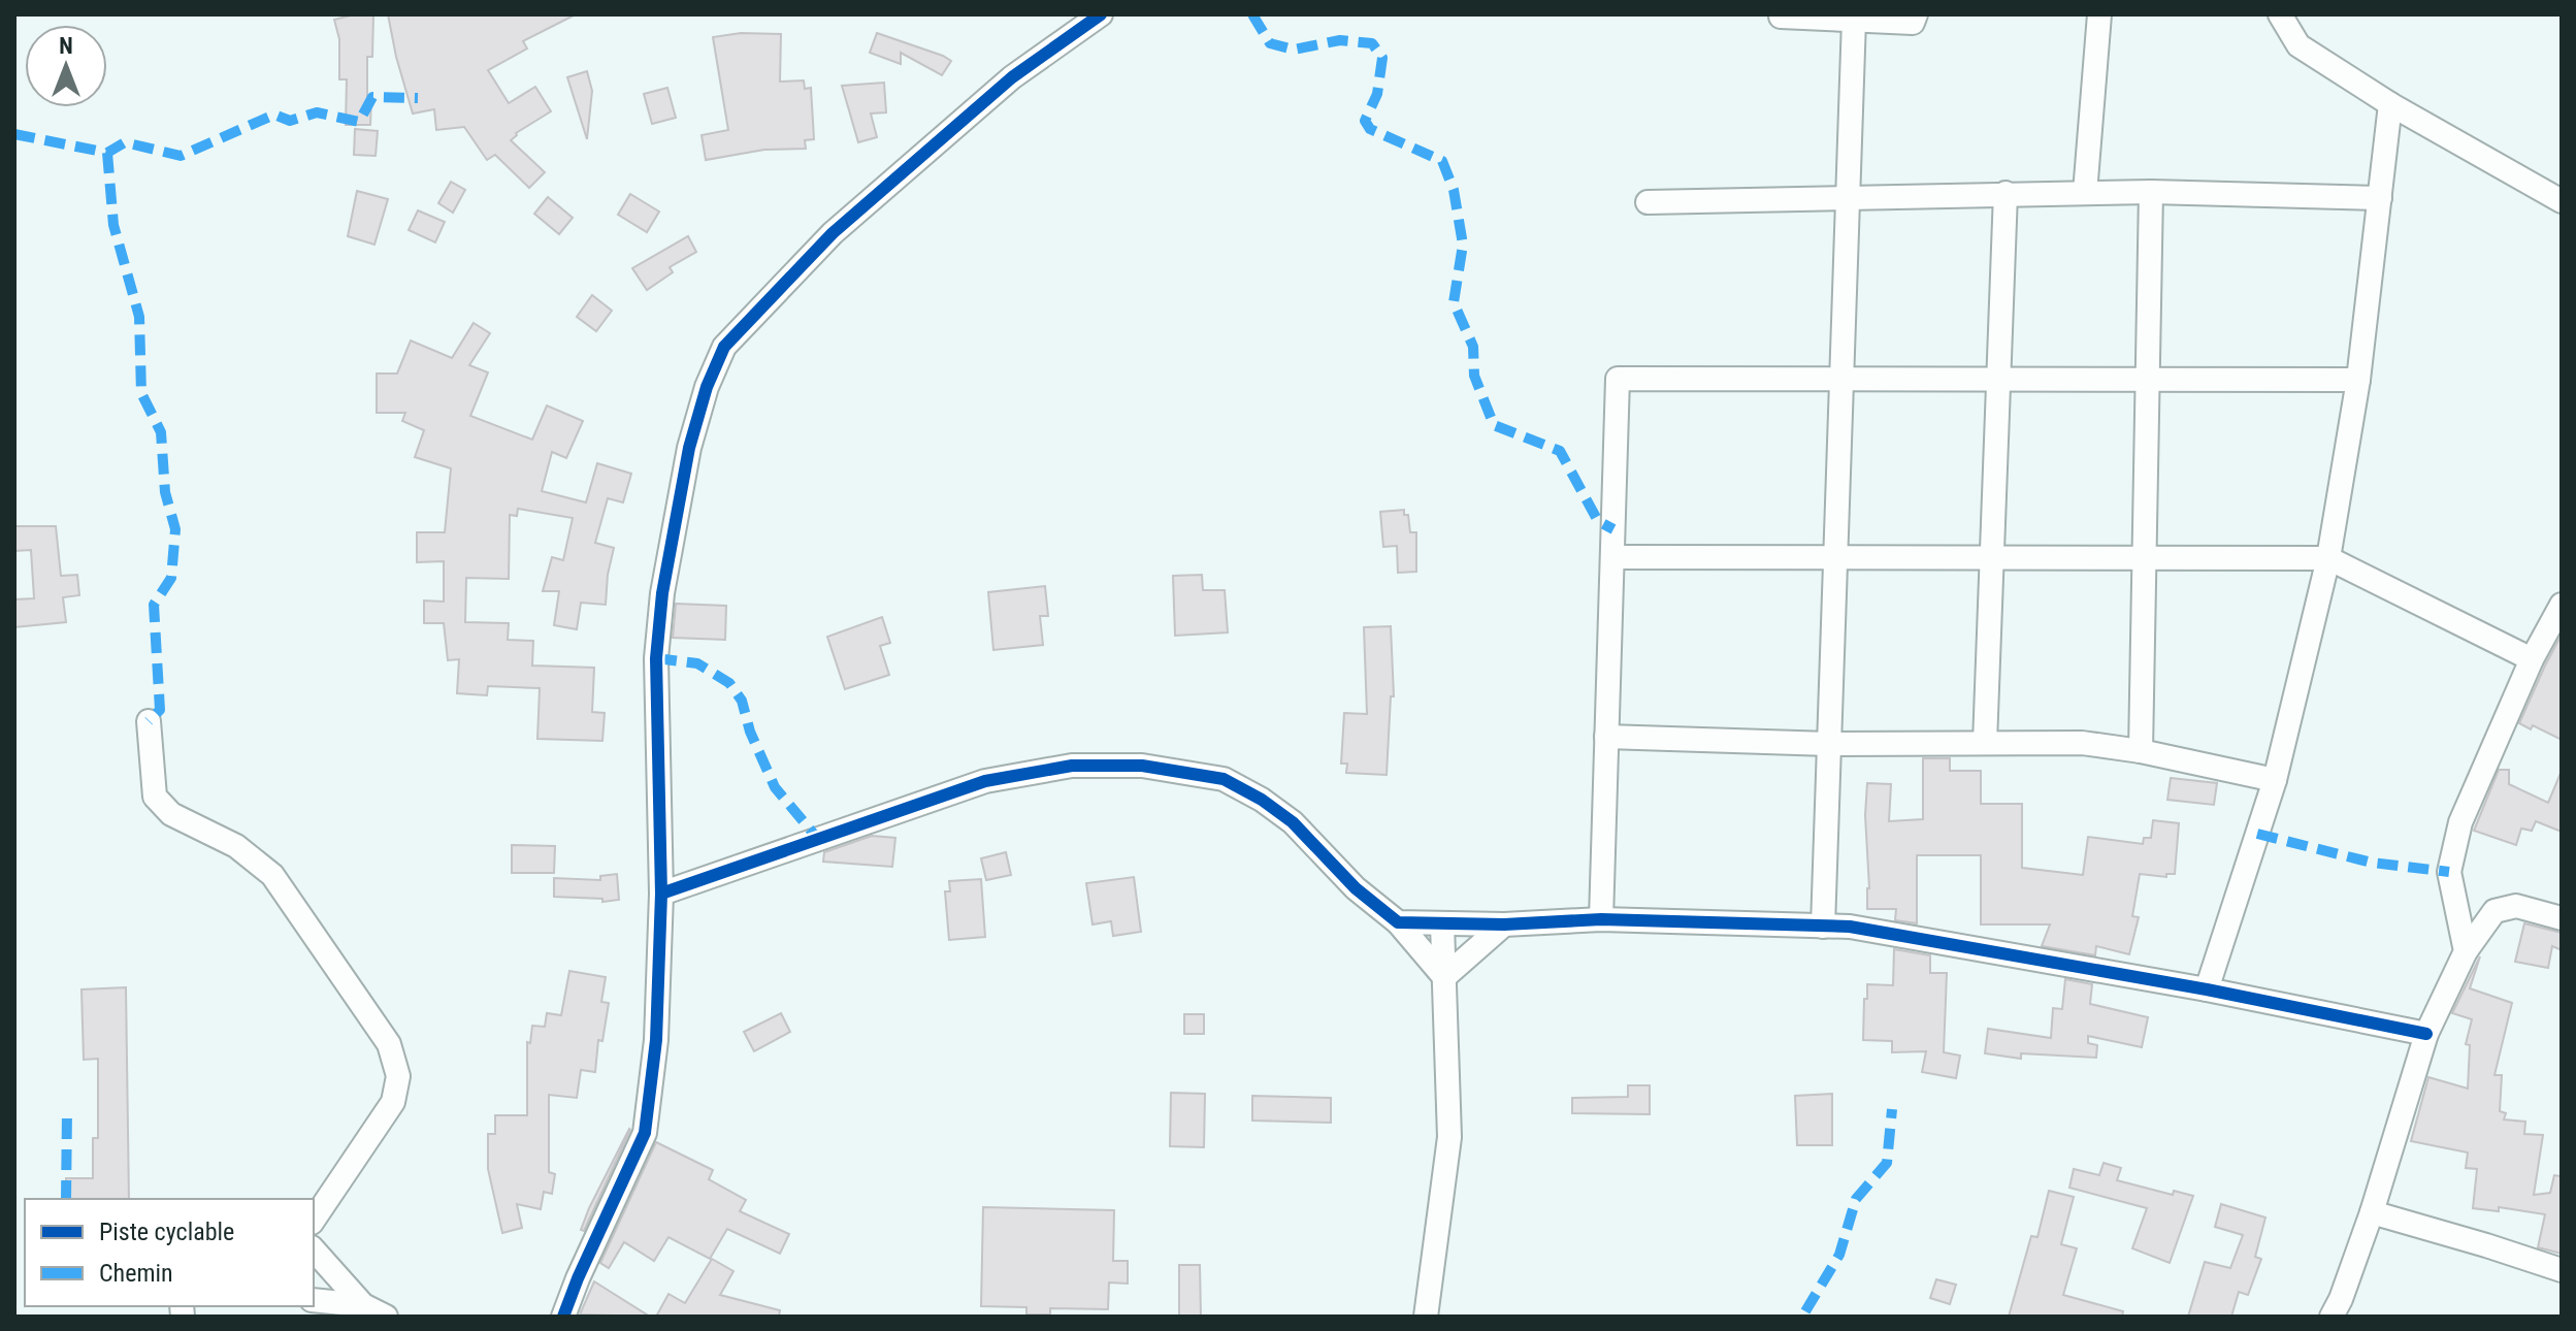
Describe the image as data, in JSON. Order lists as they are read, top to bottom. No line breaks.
{"legend":["Piste cyclable","Chemin"],"north":"top"}
